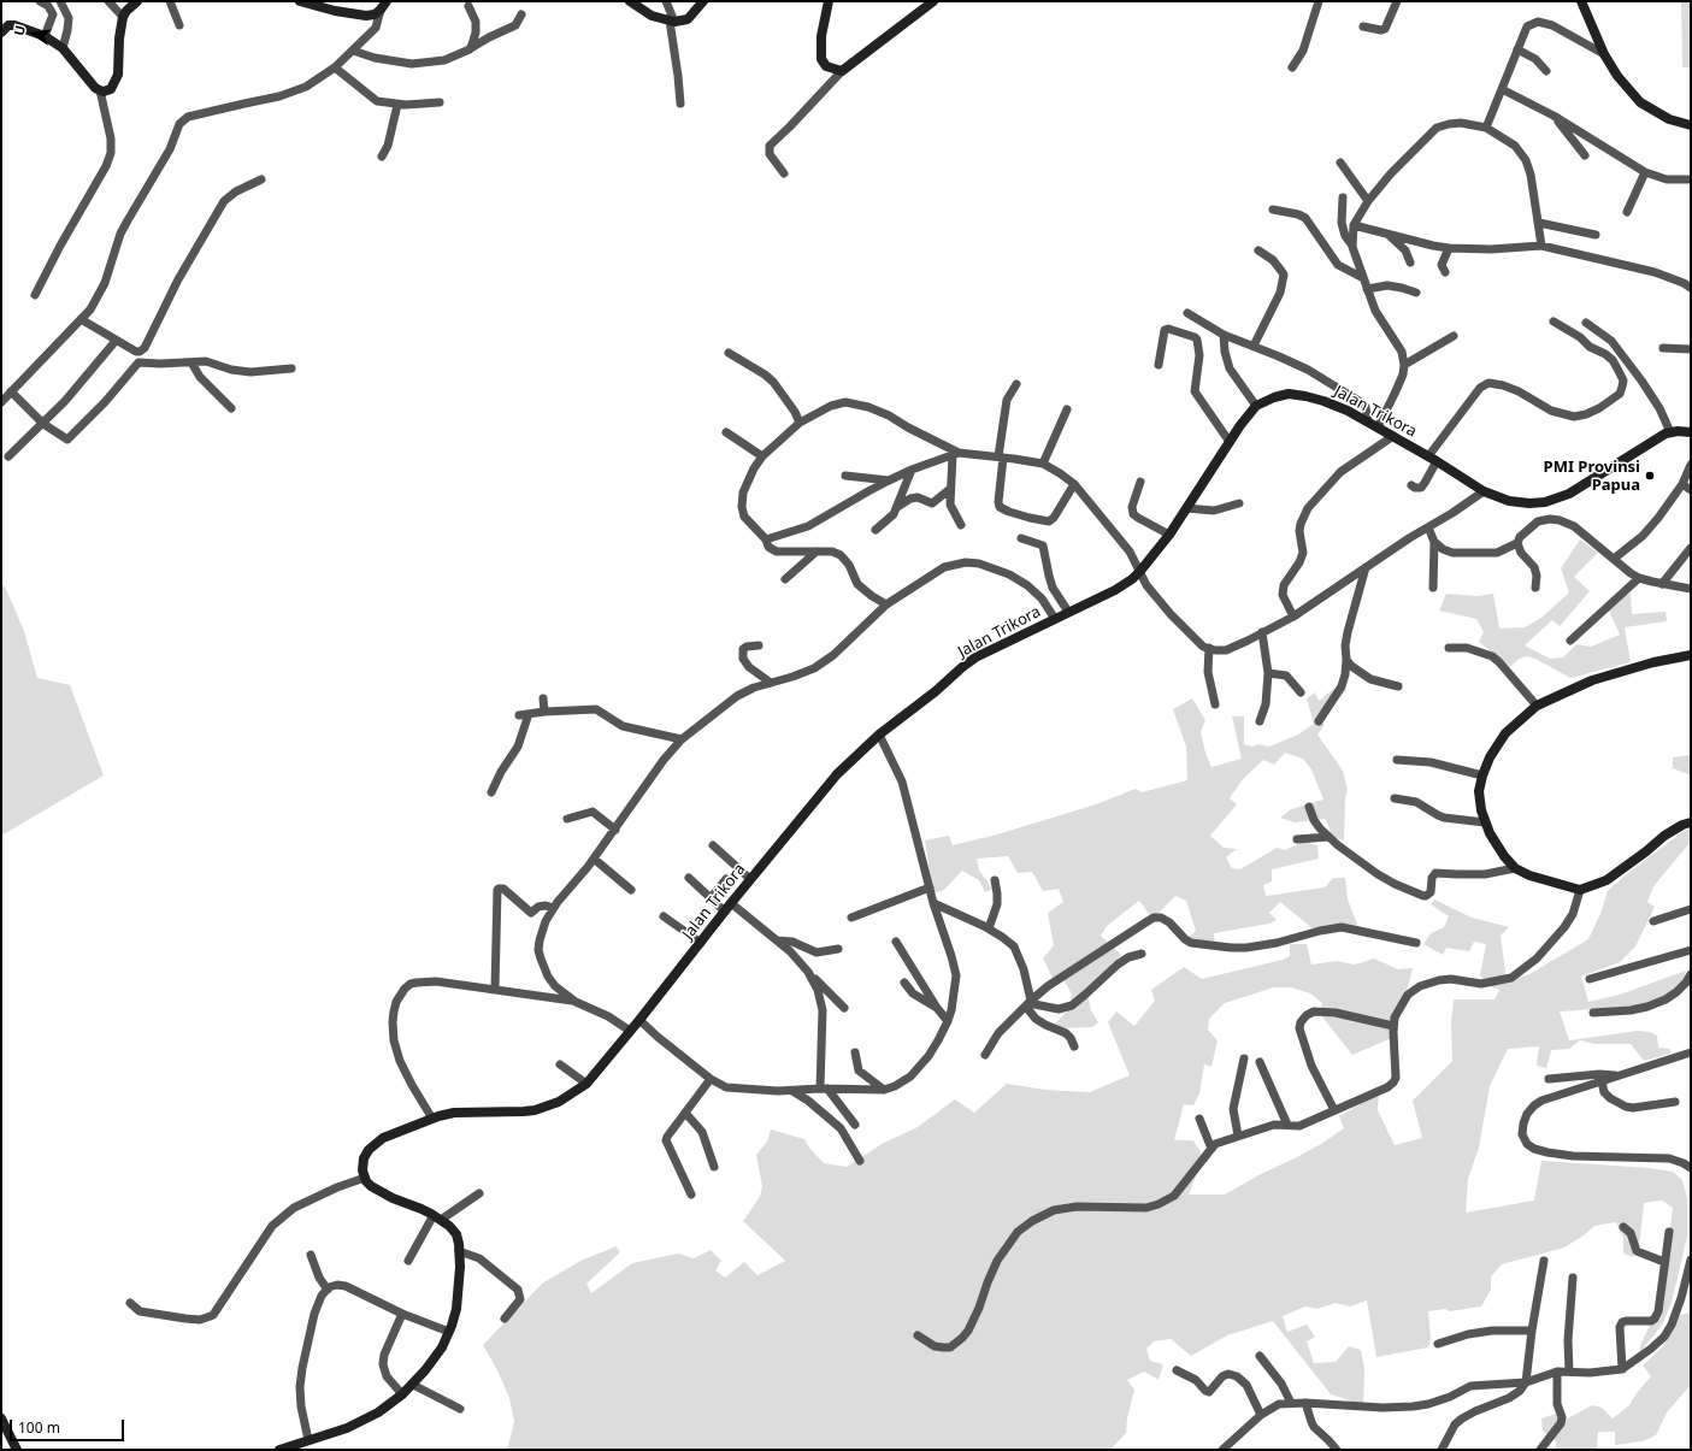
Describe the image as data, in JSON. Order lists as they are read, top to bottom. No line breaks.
{"streets":{"street":["Jalan Trikora"]},"places":["PMI Provinsi Papua"],"scale_bar":"100 m","north":"left"}
